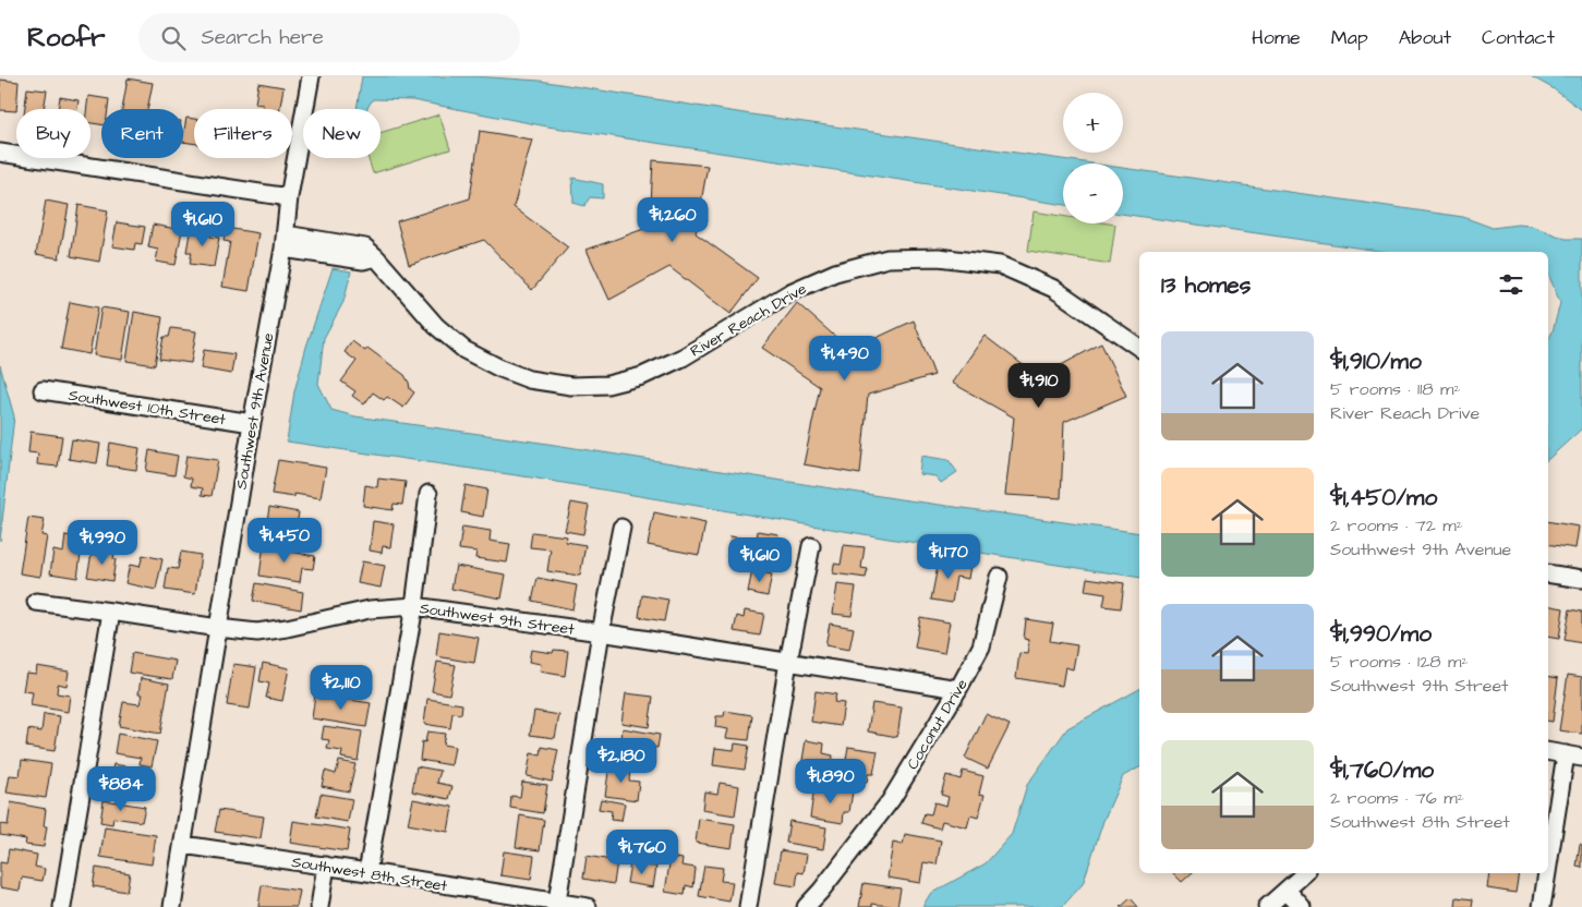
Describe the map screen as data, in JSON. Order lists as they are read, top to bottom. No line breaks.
{"streets":{"street":["River Reach Drive","Southwest 10th Street","Southwest 9th Avenue","Southwest 9th Street","Coconut Drive","Southwest 8th Street"]},"crossings":[["River Reach Drive","Southwest 9th Avenue"],["Southwest 10th Street","Southwest 9th Avenue"],["Southwest 9th Avenue","Southwest 9th Street"],["Southwest 9th Avenue","Southwest 8th Street"],["Southwest 9th Street","Coconut Drive"]],"page":{"header":"Roofr","search":"Search here","nav":["Home","Map","About","Contact"],"map_buttons":["+","−"],"chip":["Buy","Rent","Filters","New"],"price":["$1,260","$1,610","$1,490","$1,910","$1,450","$1,990","$1,170","$1,610","$2,110","$2,180","$1,890","$884","$1,760"],"heading":"13 homes","list":[{"name":"$1,910/mo","note":"5 rooms · 118 m² · River Reach Drive"},{"name":"$1,450/mo","note":"2 rooms · 72 m² · Southwest 9th Avenue"},{"name":"$1,990/mo","note":"5 rooms · 128 m² · Southwest 9th Street"},{"name":"$1,760/mo","note":"2 rooms · 76 m² · Southwest 8th Street"}]}}
